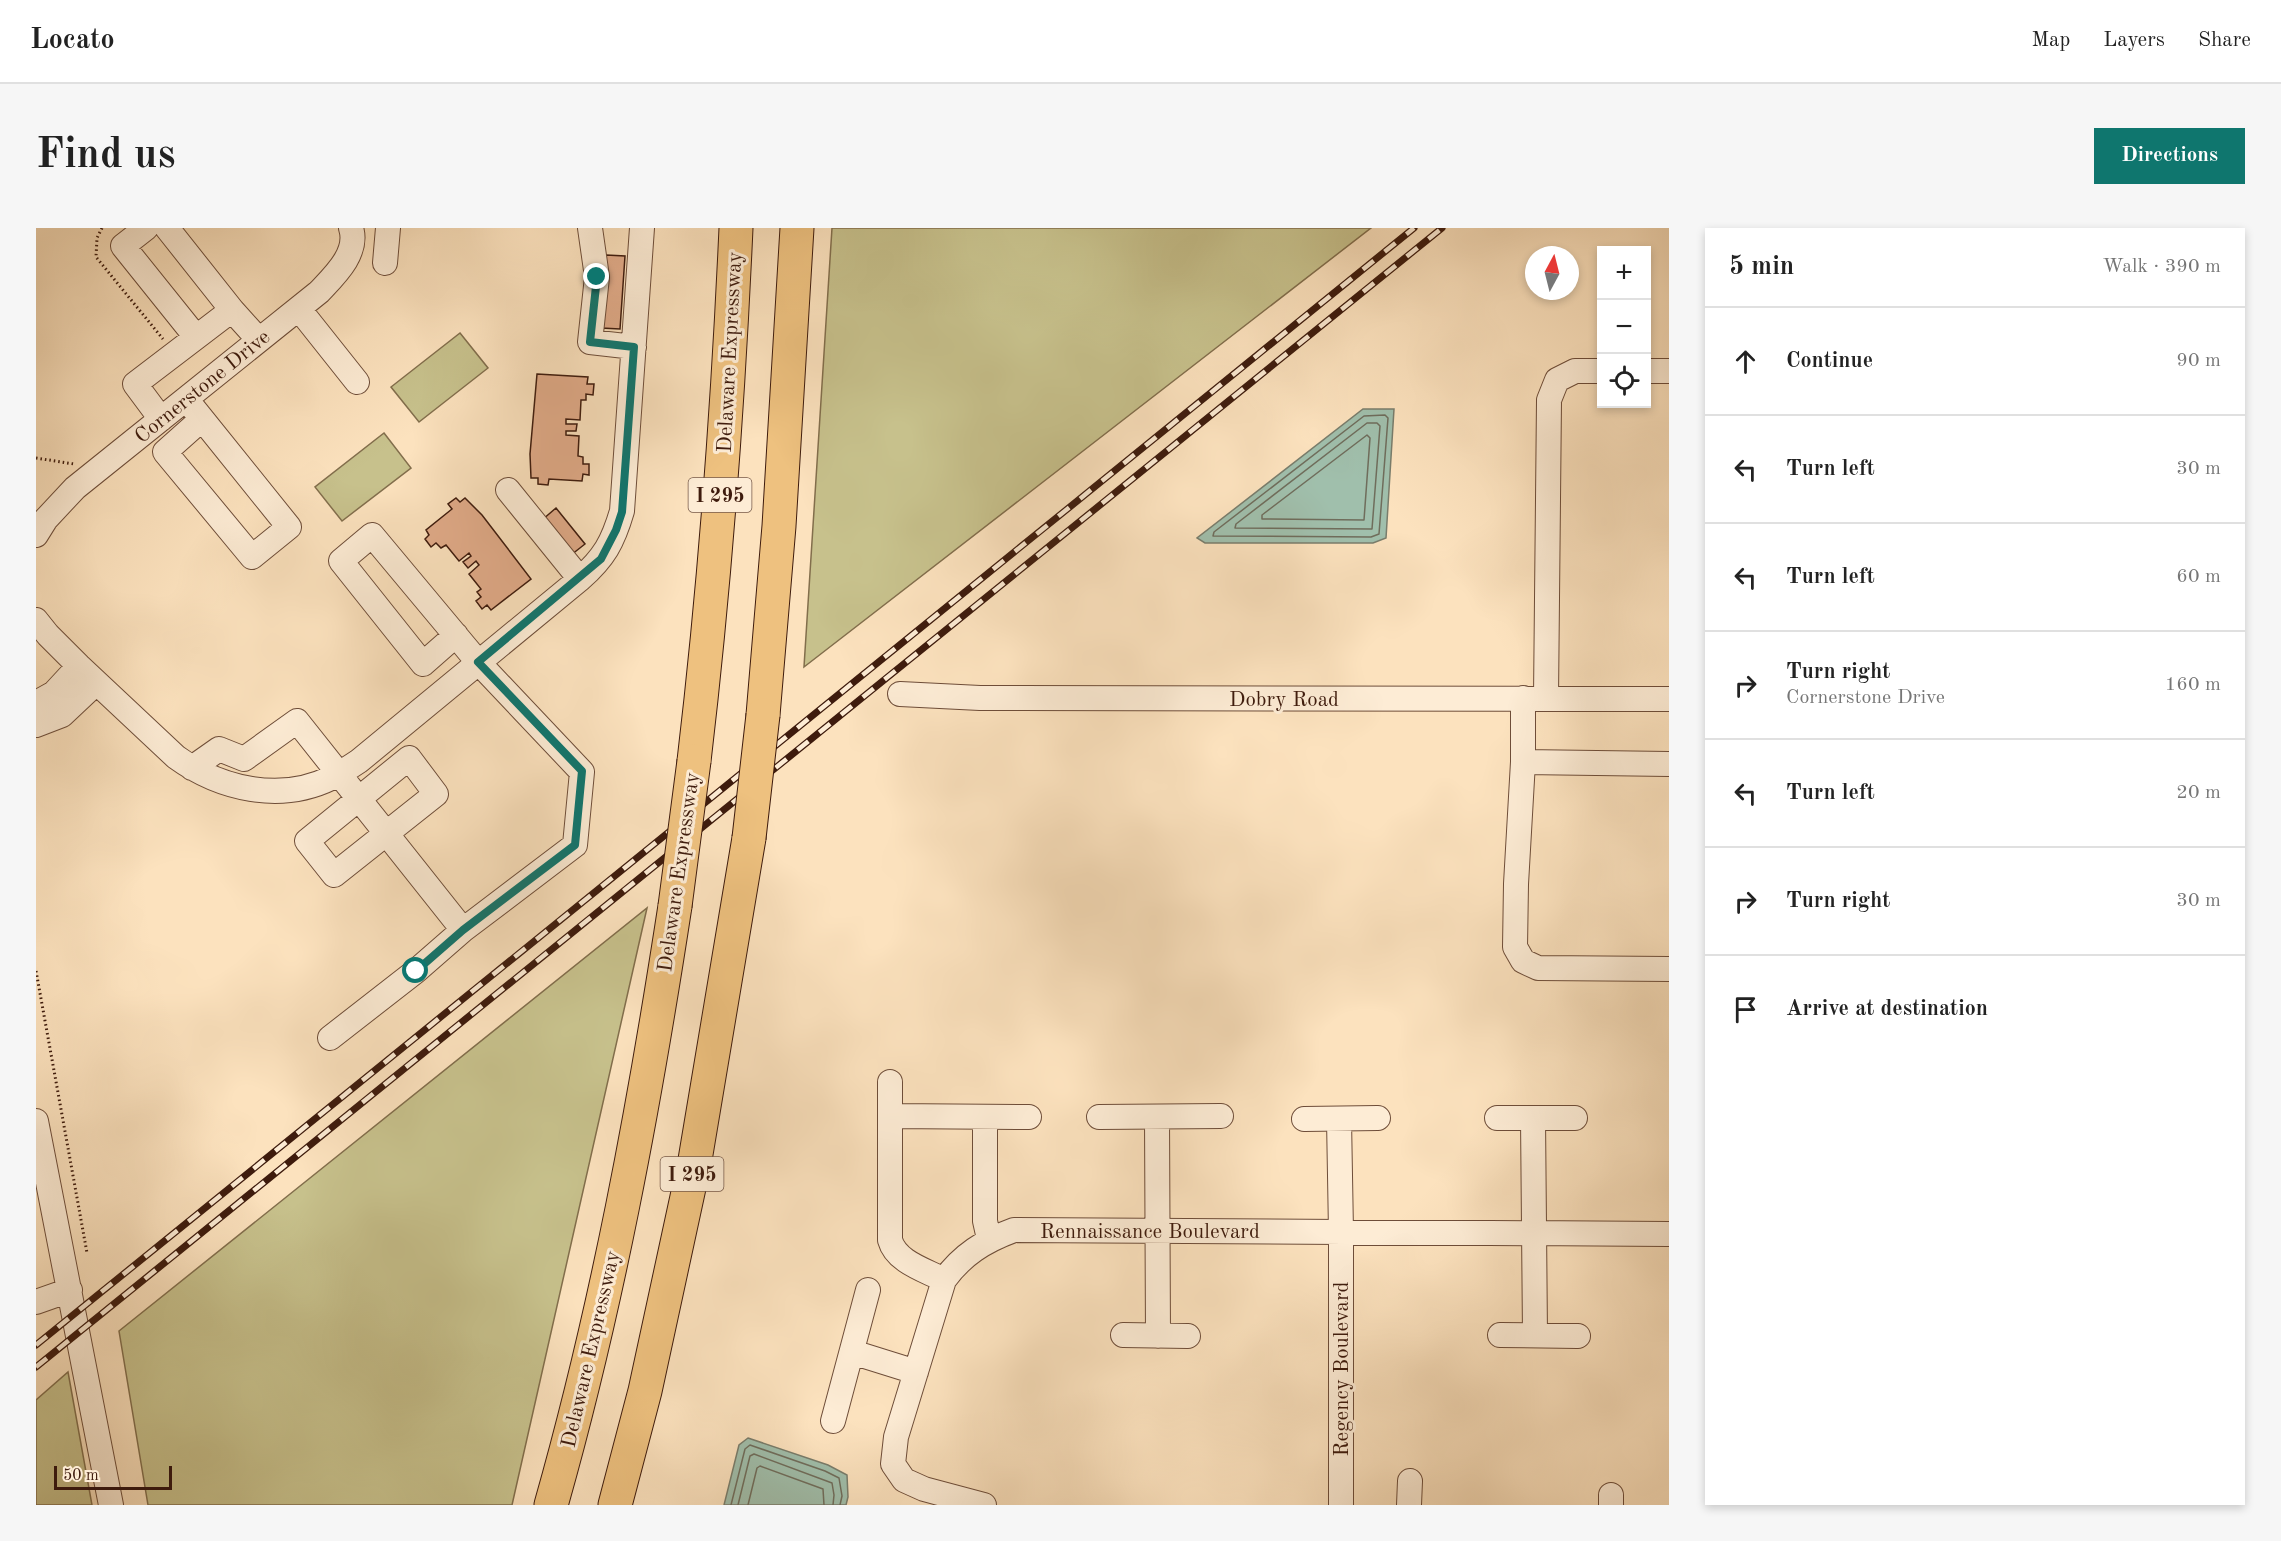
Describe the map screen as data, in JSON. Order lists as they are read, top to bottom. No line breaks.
{"streets":{"highway":["Delaware Expressway","I 295"],"street":["Cornerstone Drive","Dobry Road","Rennaissance Boulevard","Regency Boulevard"]},"crossings":[["Rennaissance Boulevard","Regency Boulevard"]],"scale_bar":"50 m","north":"top","page":{"header":"Locato","nav":["Map","Layers","Share"],"buttons":"Directions","title":"Find us","heading":["5 min","Walk · 390 m"],"map_buttons":["+","−"],"list":[["Continue","90 m"],["Turn left","30 m"],["Turn left","60 m"],["Turn right","Cornerstone Drive","160 m"],["Turn left","20 m"],["Turn right","30 m"],"Arrive at destination"],"scale":"50 m"}}
